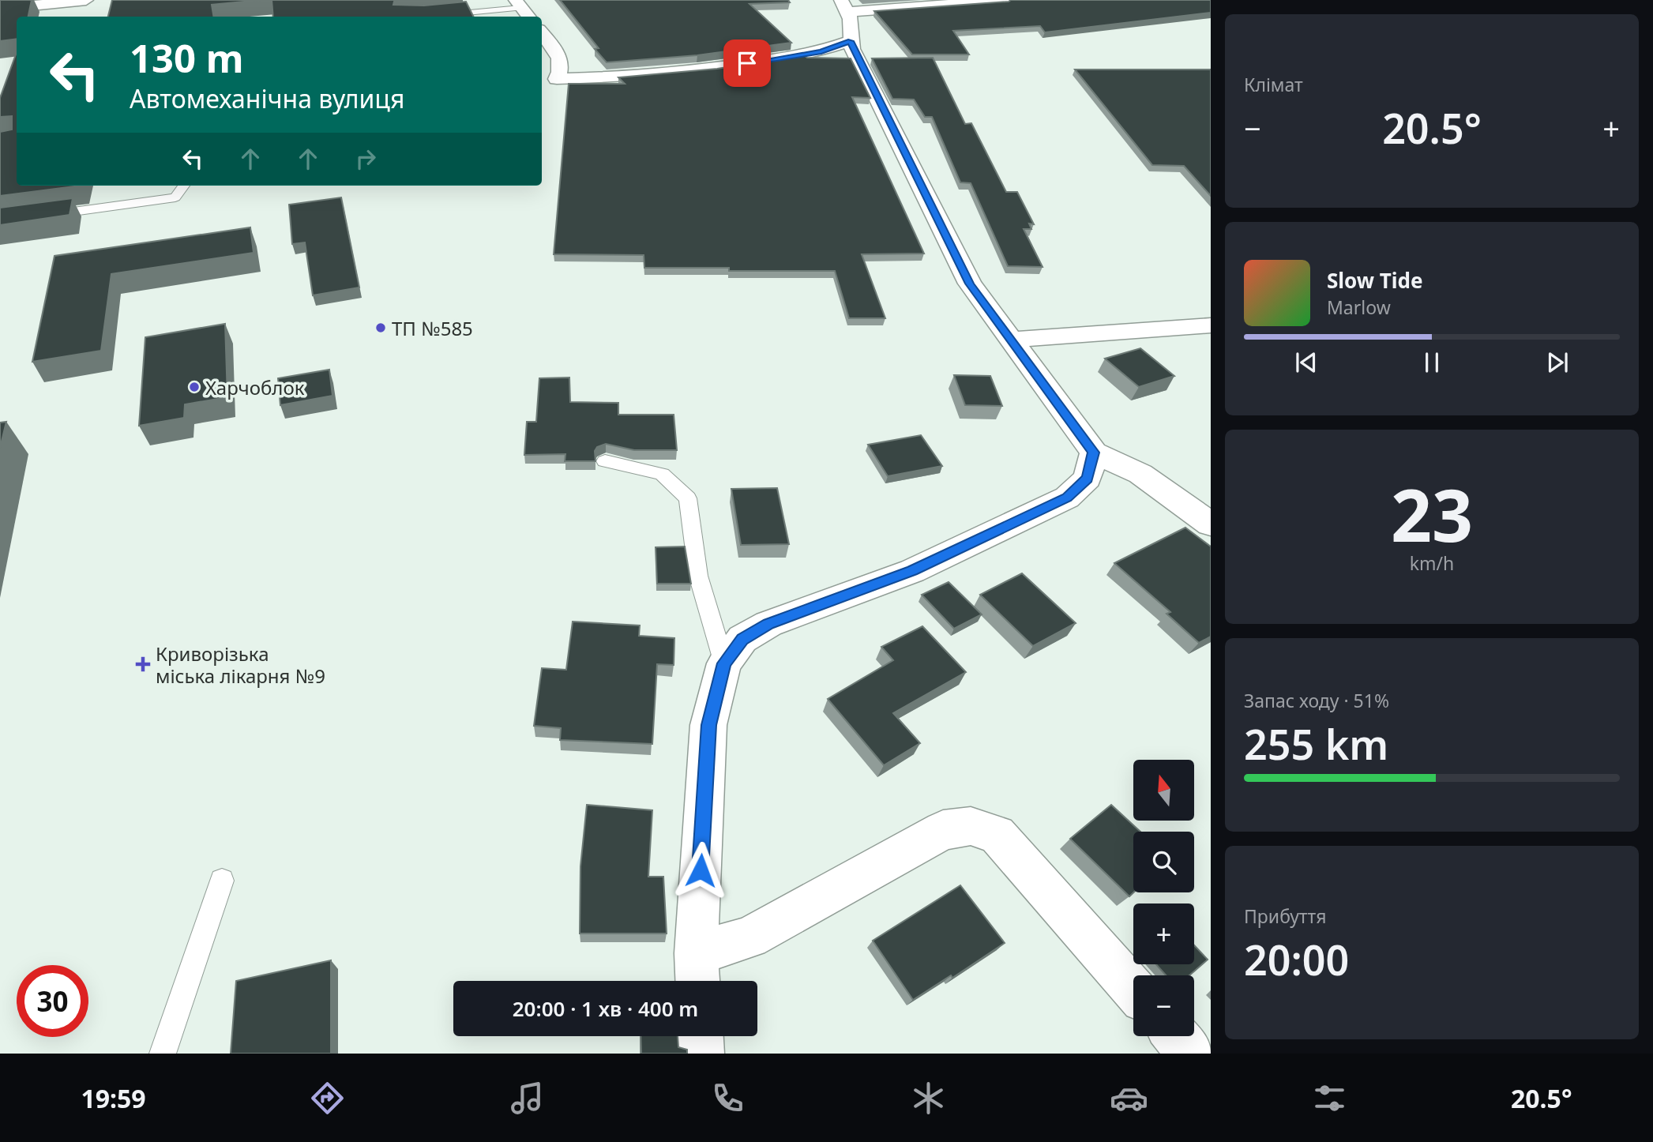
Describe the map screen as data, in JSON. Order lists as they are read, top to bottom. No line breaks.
{"places":{"other":["ТП №585","Харчоблок"],"health":["Криворізька міська лікарня №9"]},"north":"top","page":{"tile":["Клімат",["23","km/h"],["Запас ходу · 51%","255 km"],["Прибуття","20:00"]],"turn":["130 m","Автомеханічна вулиця"],"heat":["−","20.5°","+"],"song":["Slow Tide","Marlow"],"map_buttons":["+","−"],"limit":"30","trip":"20:00 · 1 хв · 400 m","tabs":["19:59","20.5°"]}}
